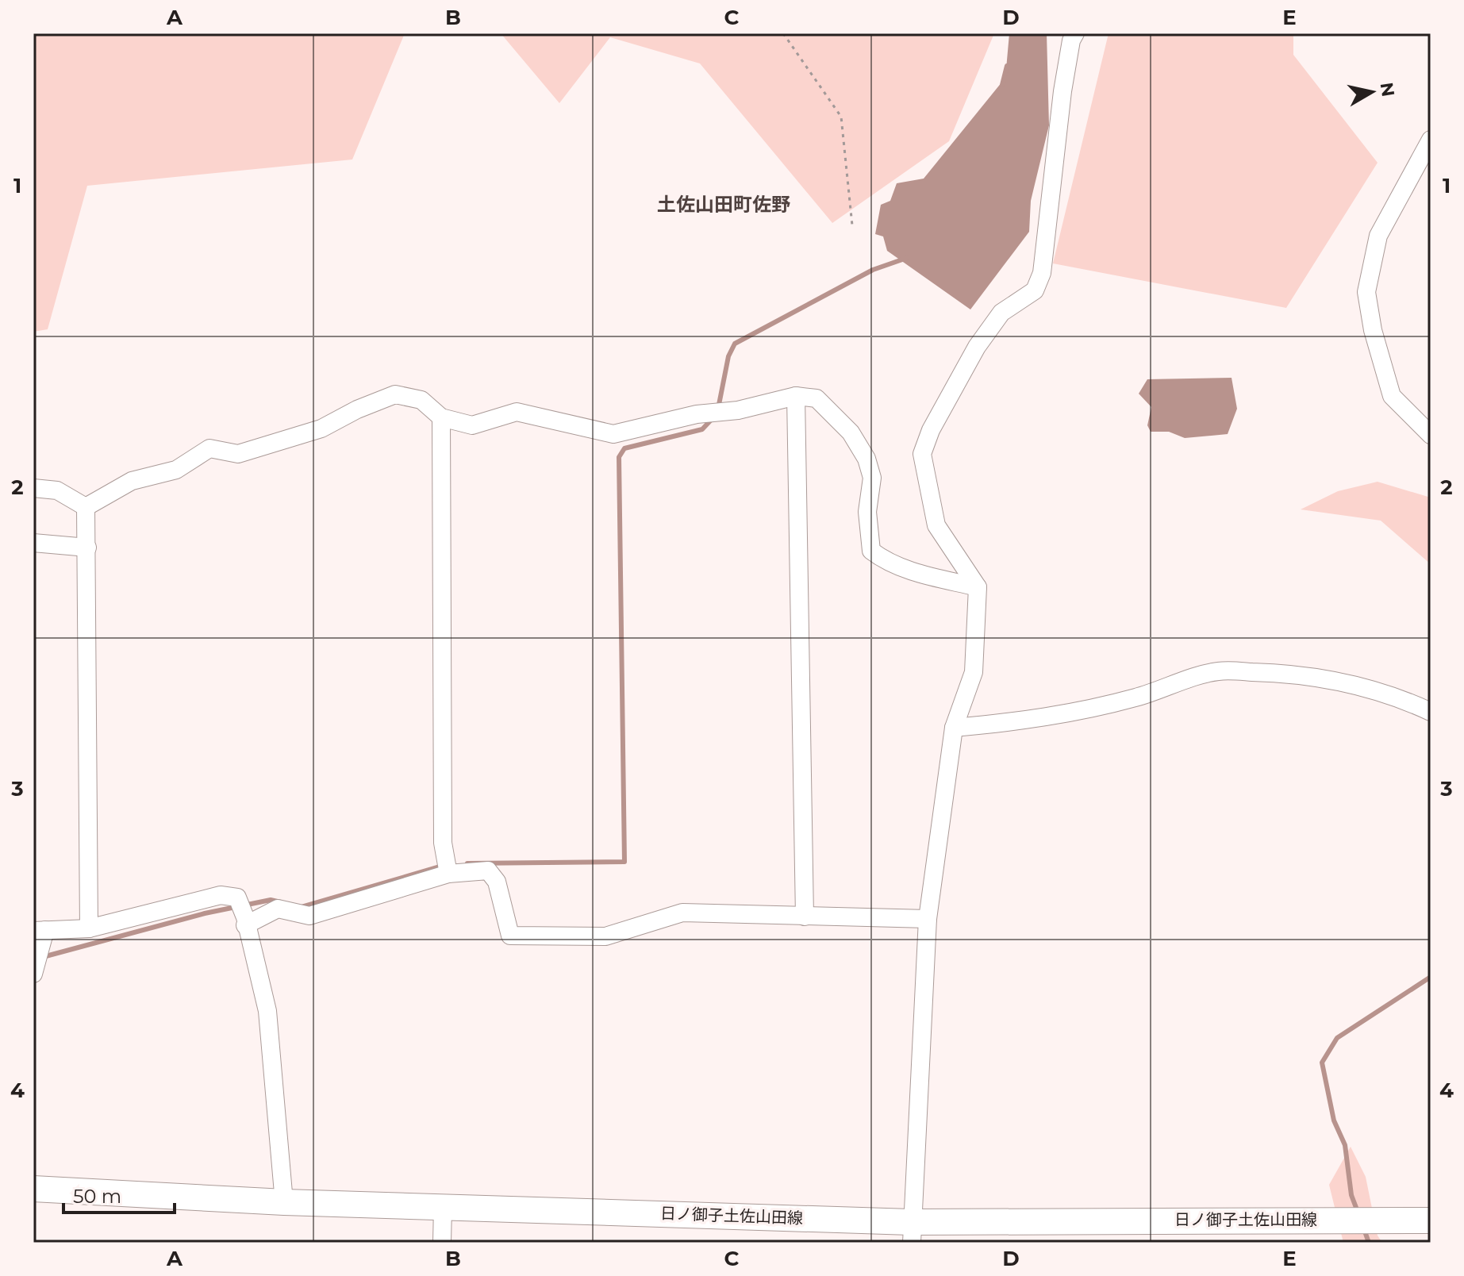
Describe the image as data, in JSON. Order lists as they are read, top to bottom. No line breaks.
{"streets":{"main road":["日ノ御子土佐山田線"]},"districts":["土佐山田町佐野"],"scale_bar":"50 m","north":"right","grid":{"columns":["A","B","C","D","E"],"rows":["1","2","3","4"]}}
